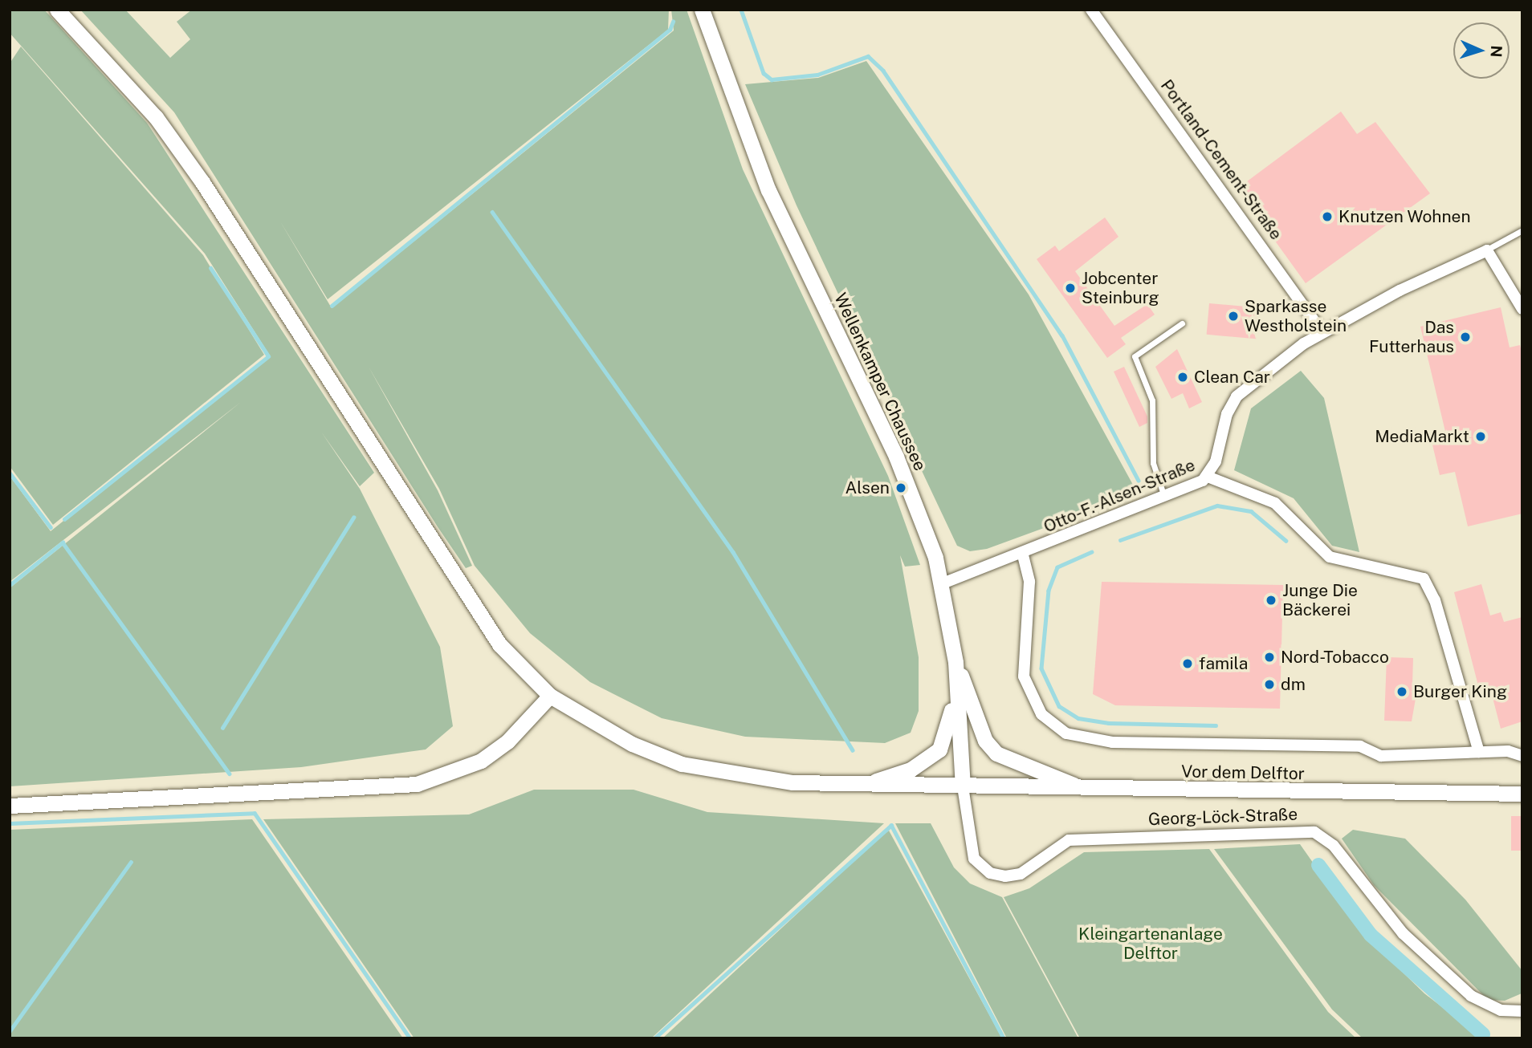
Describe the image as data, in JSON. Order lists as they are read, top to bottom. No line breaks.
{"streets":{"main road":["Wellenkamper Chaussee","Vor dem Delftor"],"street":["Portland-Cement-Straße","Otto-F.-Alsen-Straße","Georg-Löck-Straße"]},"crossings":[["Portland-Cement-Straße","Otto-F.-Alsen-Straße"],["Wellenkamper Chaussee","Otto-F.-Alsen-Straße"],["Wellenkamper Chaussee","Vor dem Delftor"],["Wellenkamper Chaussee","Georg-Löck-Straße"],["Vor dem Delftor","Georg-Löck-Straße"]],"parks":["Kleingartenanlage Delftor"],"places":["Knutzen Wohnen","Jobcenter Steinburg","Sparkasse Westholstein","Das Futterhaus","Clean Car","MediaMarkt","Alsen","Junge Die Bäckerei","Nord-Tobacco","famila","dm","Burger King"],"north":"right"}
